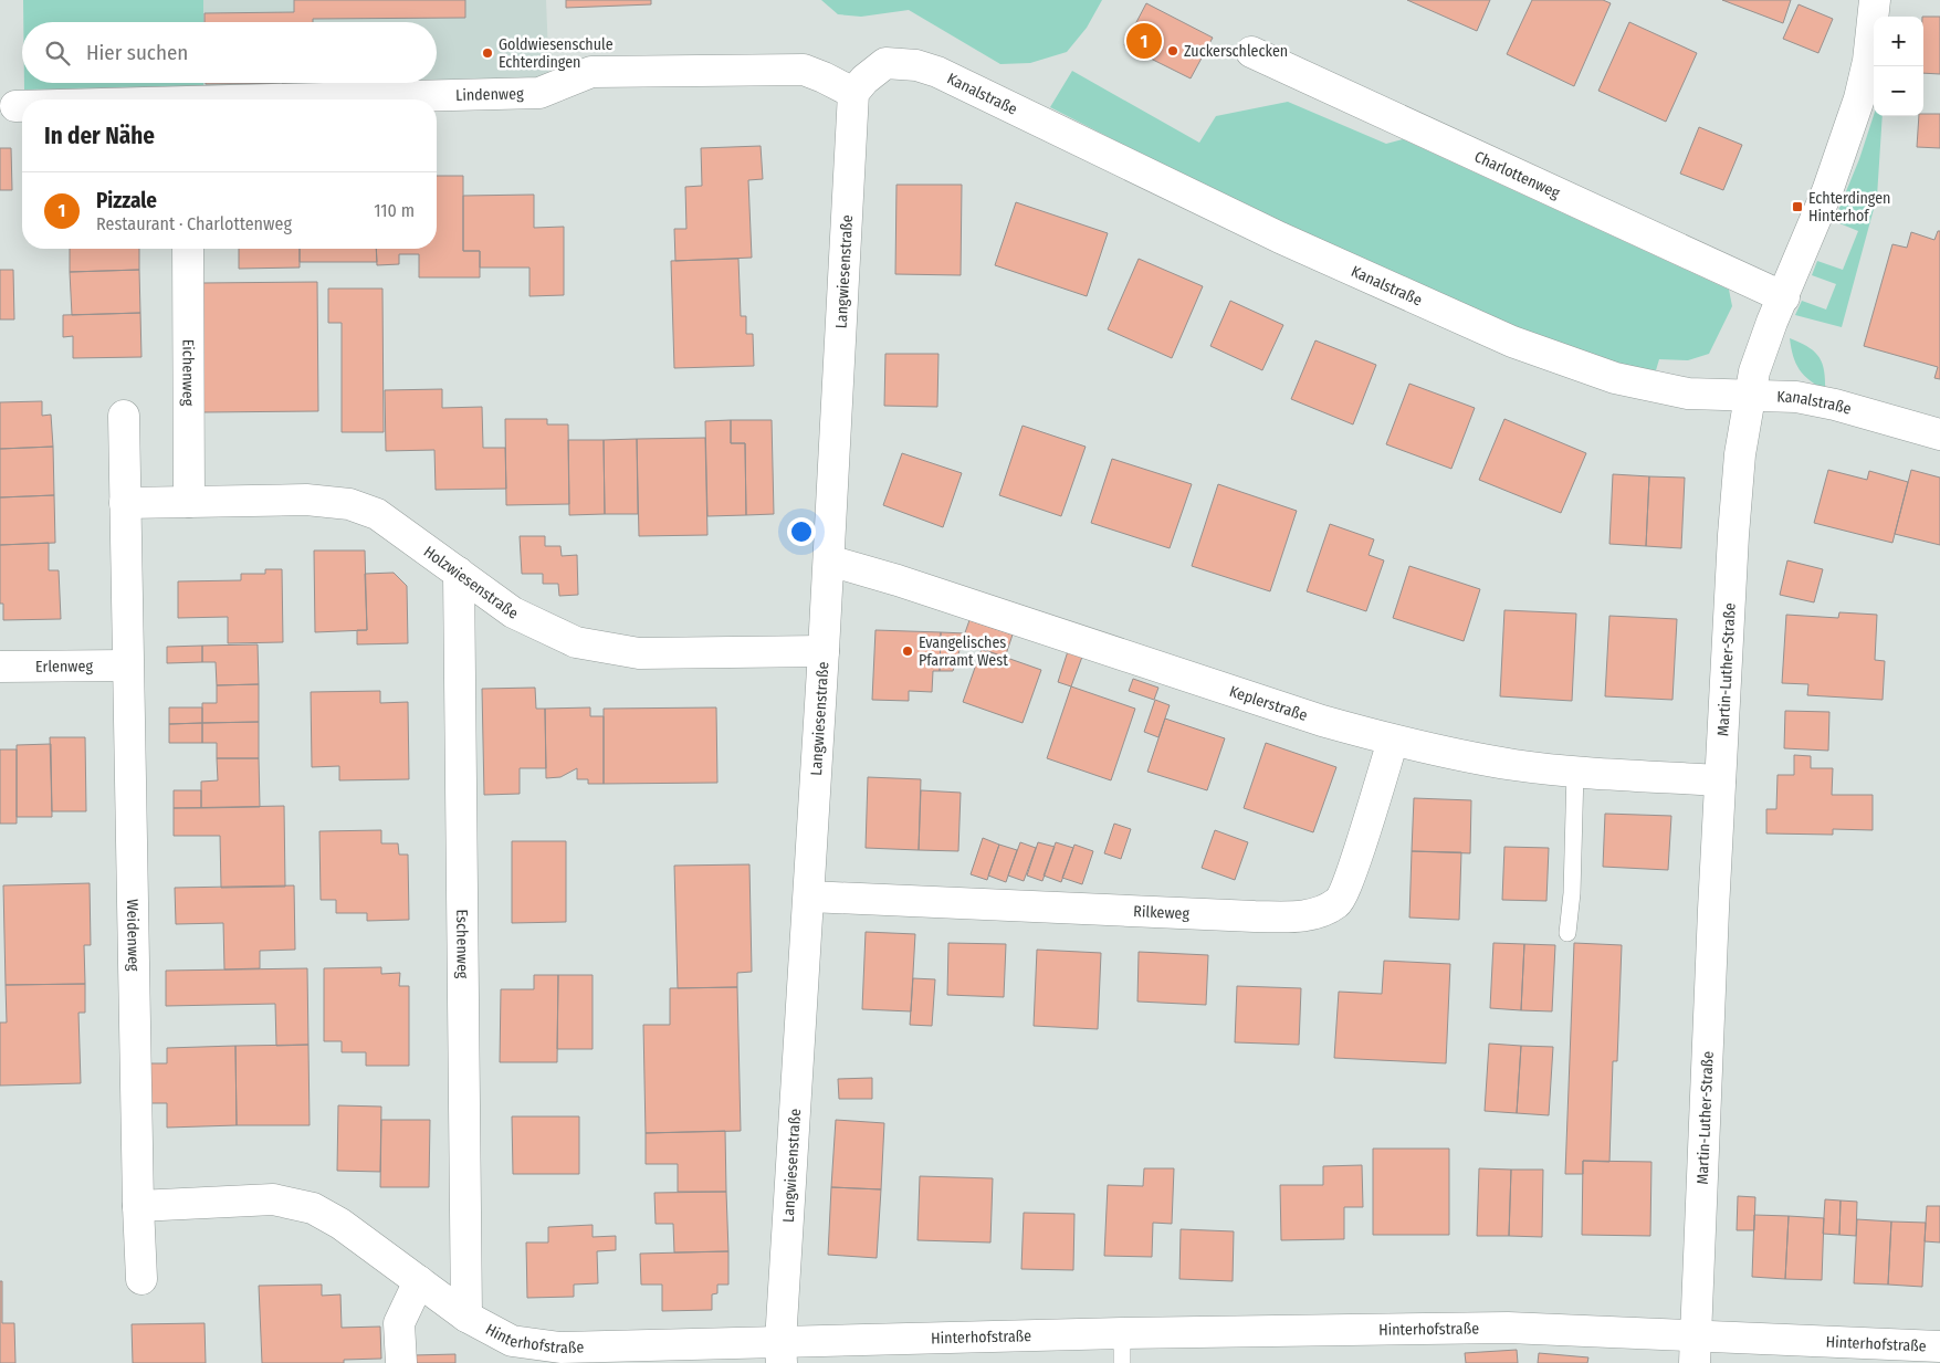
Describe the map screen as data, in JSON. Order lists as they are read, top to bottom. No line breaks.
{"streets":{"street":["Lindenweg","Kanalstraße","Charlottenweg","Langwiesenstraße","Eichenweg","Holzwiesenstraße","Erlenweg","Martin-Luther-Straße","Keplerstraße","Rilkeweg","Weidenweg","Eschenweg","Hinterhofstraße"]},"crossings":[["Lindenweg","Kanalstraße"],["Lindenweg","Langwiesenstraße"],["Kanalstraße","Langwiesenstraße"],["Kanalstraße","Martin-Luther-Straße"],["Charlottenweg","Martin-Luther-Straße"],["Langwiesenstraße","Holzwiesenstraße"],["Langwiesenstraße","Keplerstraße"],["Langwiesenstraße","Rilkeweg"],["Langwiesenstraße","Hinterhofstraße"],["Eichenweg","Holzwiesenstraße"],["Holzwiesenstraße","Eschenweg"],["Erlenweg","Weidenweg"],["Martin-Luther-Straße","Keplerstraße"],["Martin-Luther-Straße","Hinterhofstraße"],["Keplerstraße","Rilkeweg"],["Weidenweg","Hinterhofstraße"],["Eschenweg","Hinterhofstraße"]],"places":{"other":["Zuckerschlecken","Goldwiesenschule Echterdingen","Evangelisches Pfarramt West"],"transit":["Echterdingen Hinterhof"]},"page":{"map_buttons":["+","−"],"pins":"1","search":"Hier suchen","heading":"In der Nähe","list":[{"mark":"1","name":"Pizzale","note":"Restaurant · Charlottenweg","value":"110 m"}]}}
